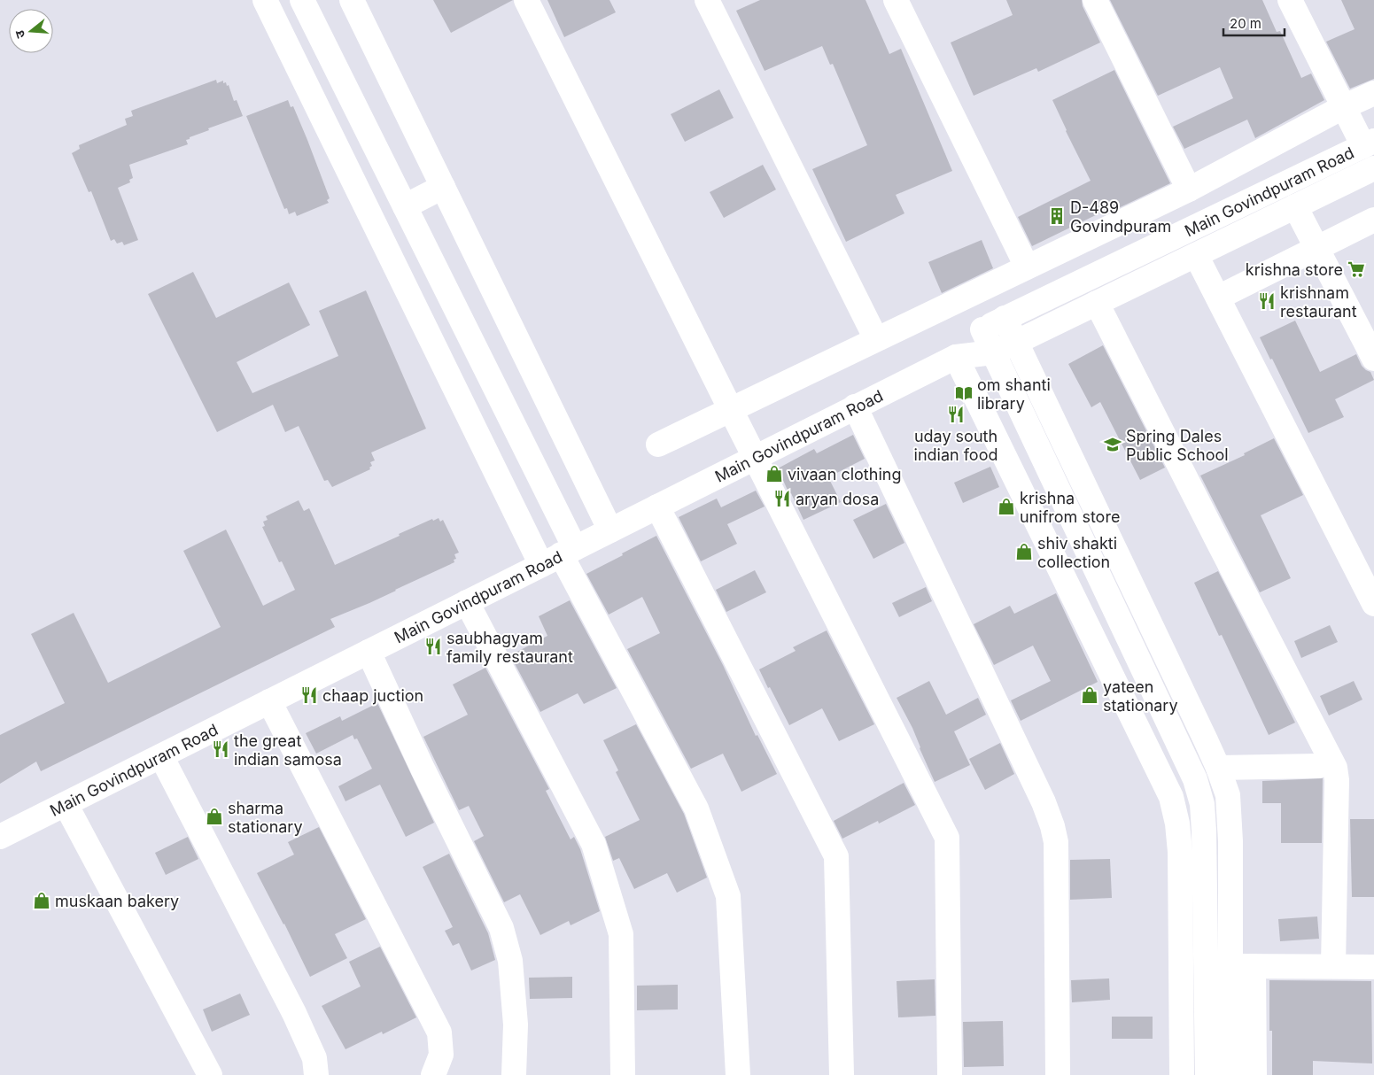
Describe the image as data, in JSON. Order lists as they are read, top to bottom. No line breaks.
{"streets":{"street":["Main Govindpuram Road"]},"places":{"building":["D-489 Govindpuram"],"supermarket":["krishna store"],"restaurant":["krishnam restaurant","uday south indian food","aryan dosa","saubhagyam family restaurant","chaap juction","the great indian samosa"],"library":["om shanti library"],"school or university":["Spring Dales Public School"],"shop":["vivaan clothing","krishna unifrom store","shiv shakti collection","yateen stationary","sharma stationary","muskaan bakery"]},"scale_bar":"20 m","north":"left"}
